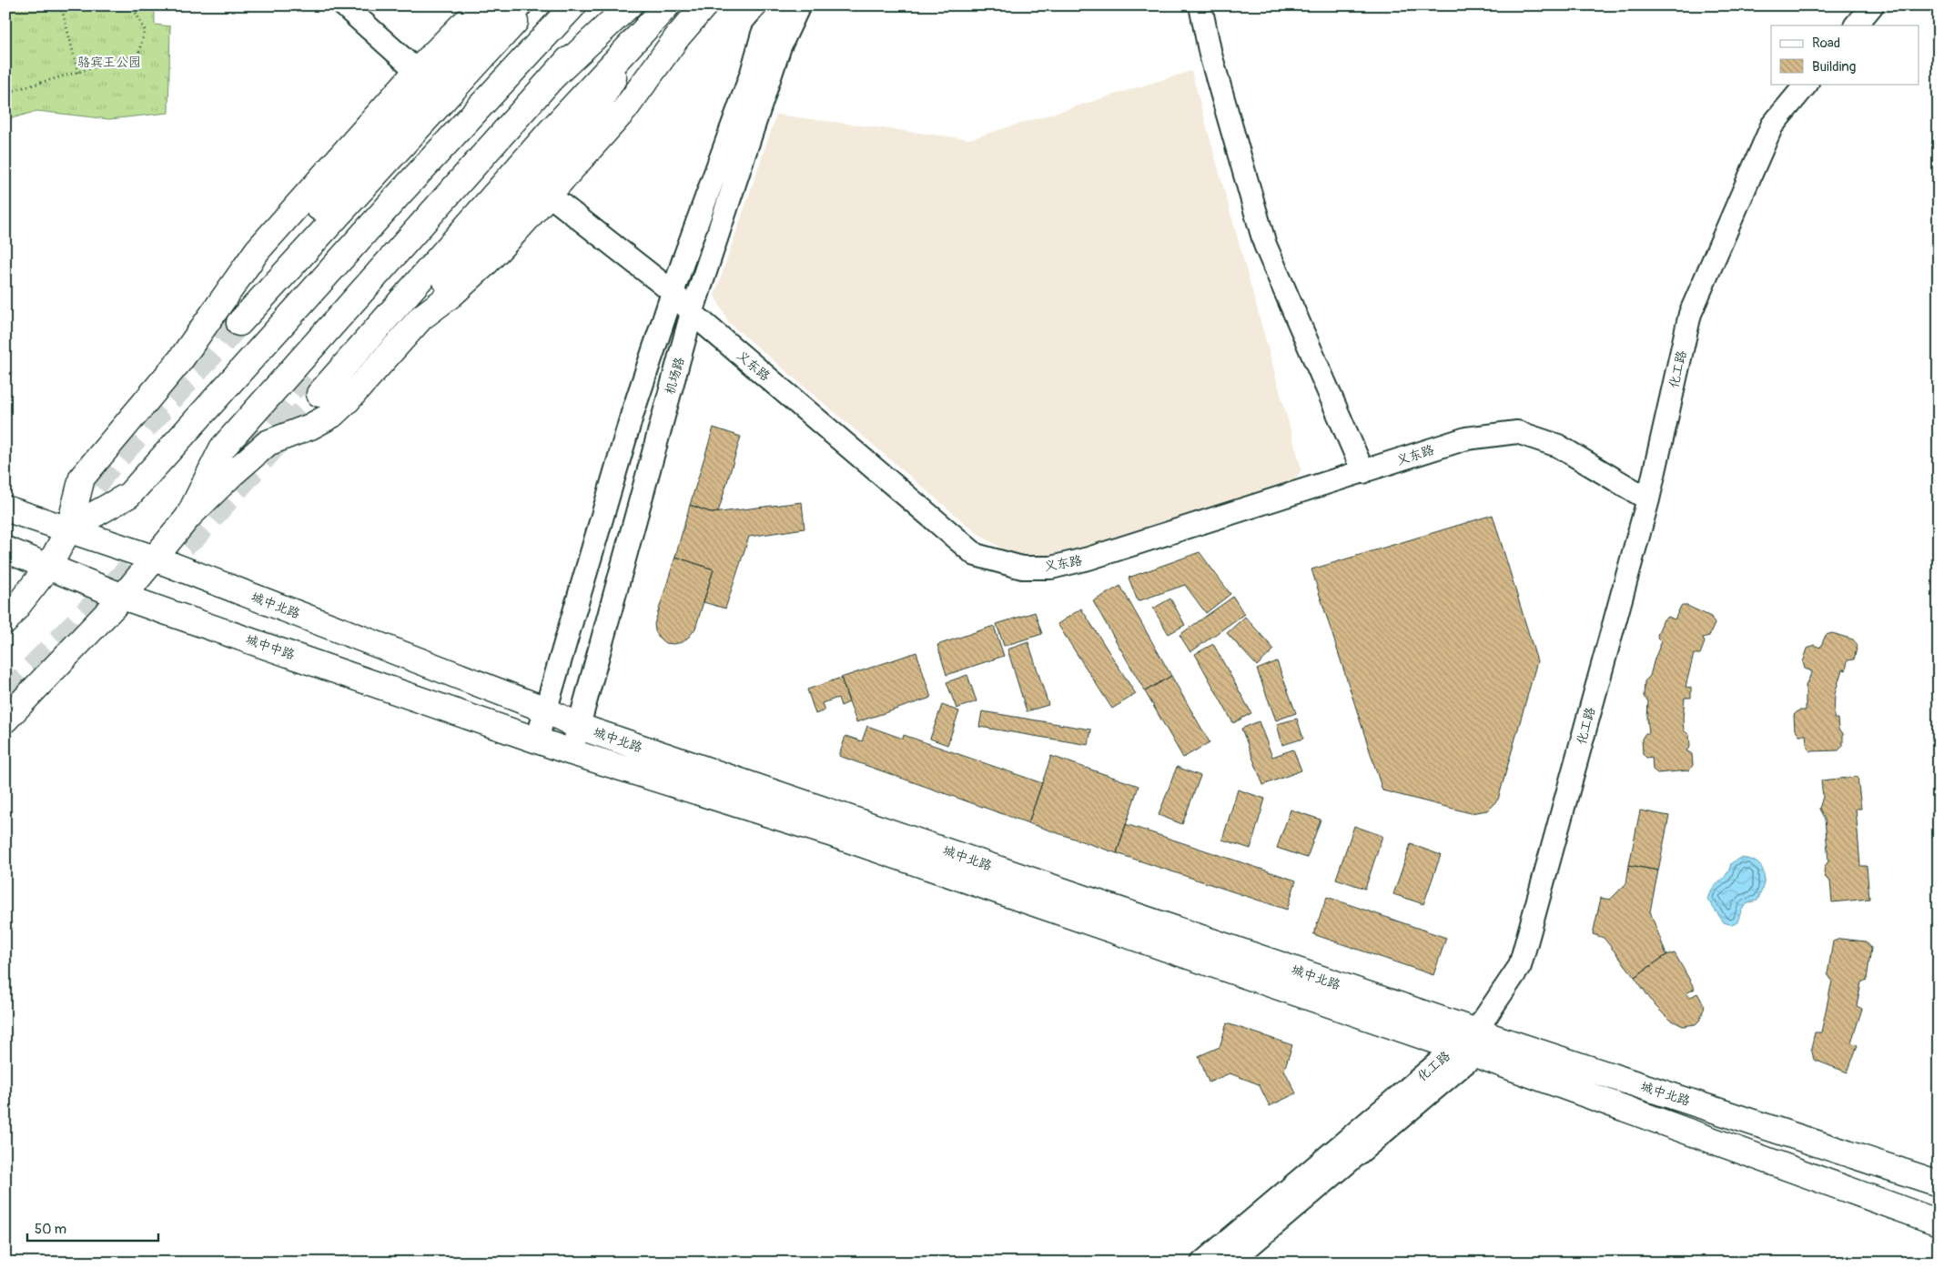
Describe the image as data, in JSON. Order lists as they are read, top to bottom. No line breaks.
{"streets":{"main road":["城中北路","城中中路"],"street":["义东路","化工路","机场路"]},"crossings":[["义东路","化工路"],["义东路","机场路"],["化工路","城中北路"],["机场路","城中北路"],["城中北路","城中中路"]],"parks":["骆宾王公园"],"legend":["Road","Building"],"scale_bar":"50 m"}
